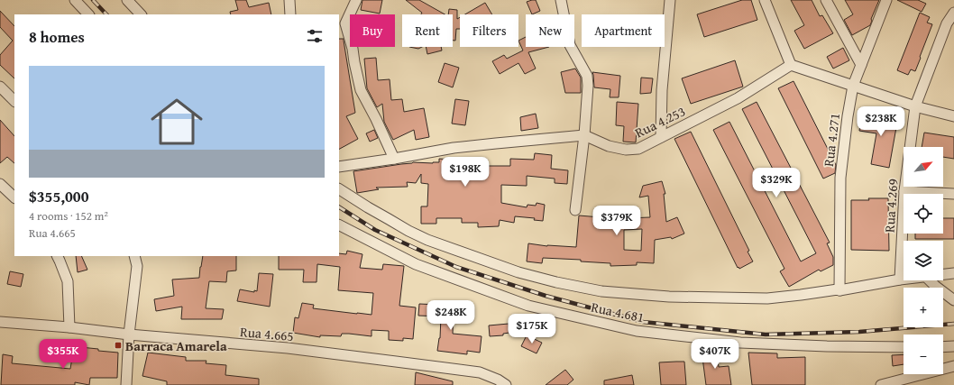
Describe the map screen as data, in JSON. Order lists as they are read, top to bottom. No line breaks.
{"streets":{"street":["Rua 4.253","Rua 4.271","Rua 4.269","Rua 4.681","Rua 4.665"]},"places":{"transit":["Barraca Amarela"]},"north":"top right","page":{"chip":["Buy","Rent","Filters","New","Apartment"],"heading":"8 homes","list":[{"name":"$355,000","note":"4 rooms · 152 m² · Rua 4.665"}],"price":["$238K","$198K","$329K","$379K","$248K","$175K","$355K","$407K"],"map_buttons":["+","−"]}}
